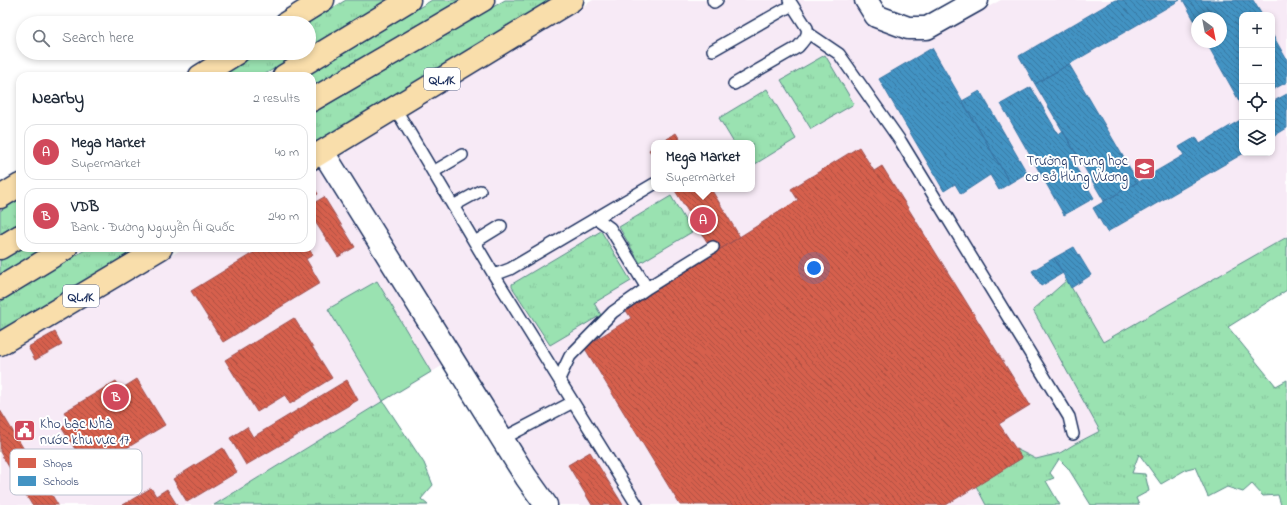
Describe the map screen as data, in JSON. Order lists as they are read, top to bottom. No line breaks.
{"streets":{"main road":["QL.1K"]},"places":{"school or university":["Trường Trung học cơ sở Hùng Vương"],"public building":["Kho bạc Nhà nước khu vực 17"]},"legend":["Shops","Schools"],"north":"bottom right","page":{"map_buttons":["+","−"],"search":"Search here","heading":["Nearby","2 results"],"list":[{"mark":"A","name":"Mega Market","note":"Supermarket","value":"40 m"},{"mark":"B","name":"VDB","note":"Bank · Đường Nguyễn Ái Quốc","value":"240 m"}],"popup":["Mega Market","Supermarket"],"pins":["A","B"]}}
